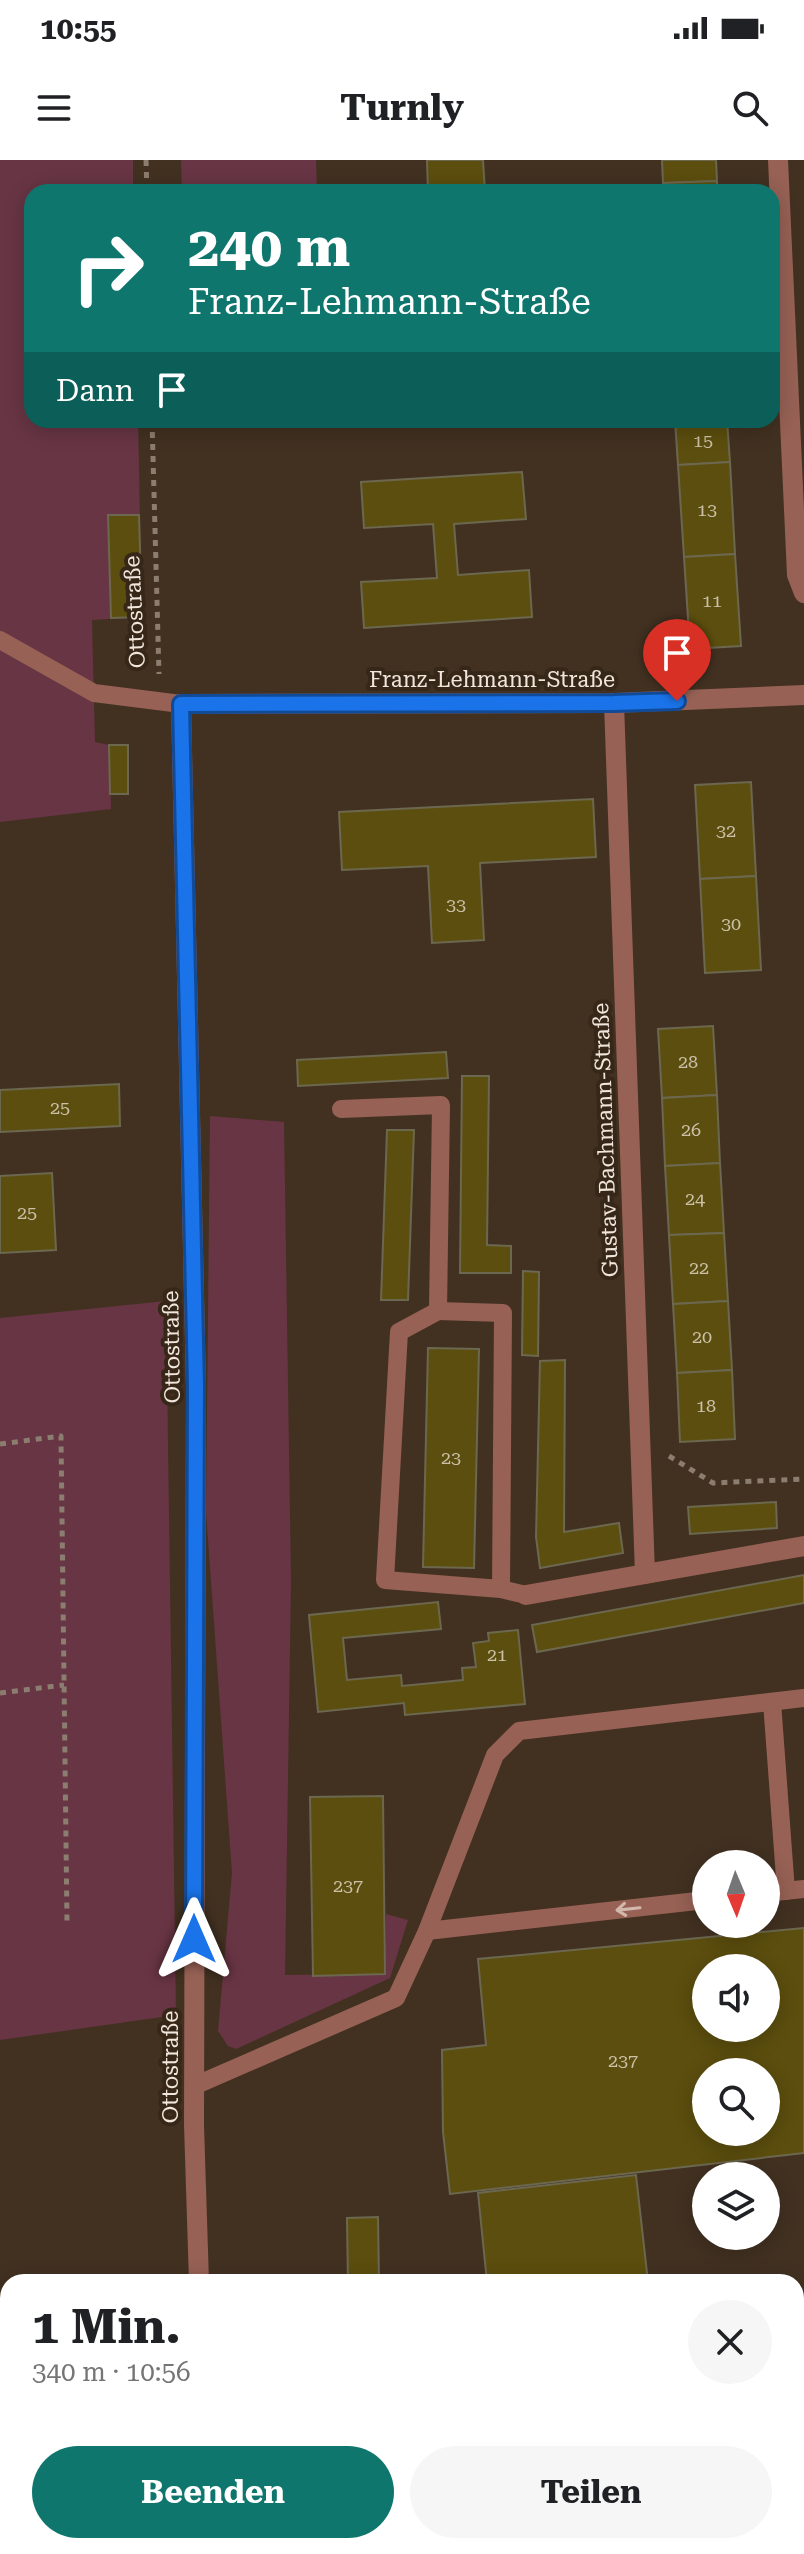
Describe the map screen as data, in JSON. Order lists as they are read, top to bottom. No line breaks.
{"streets":{"street":["Ottostraße","Franz-Lehmann-Straße","Gustav-Bachmann-Straße"]},"crossings":[["Ottostraße","Franz-Lehmann-Straße"],["Franz-Lehmann-Straße","Gustav-Bachmann-Straße"]],"house_numbers":["15","13","11","32","33","30","28","25","26","24","25","22","20","18","23","21","237","237"],"north":"bottom","page":{"status":"10:55","header":"Turnly","turn":["240 m","Franz-Lehmann-Straße"],"then":"Dann","heading":["1 Min.","340 m · 10:56"],"buttons":["Beenden","Teilen"]}}
